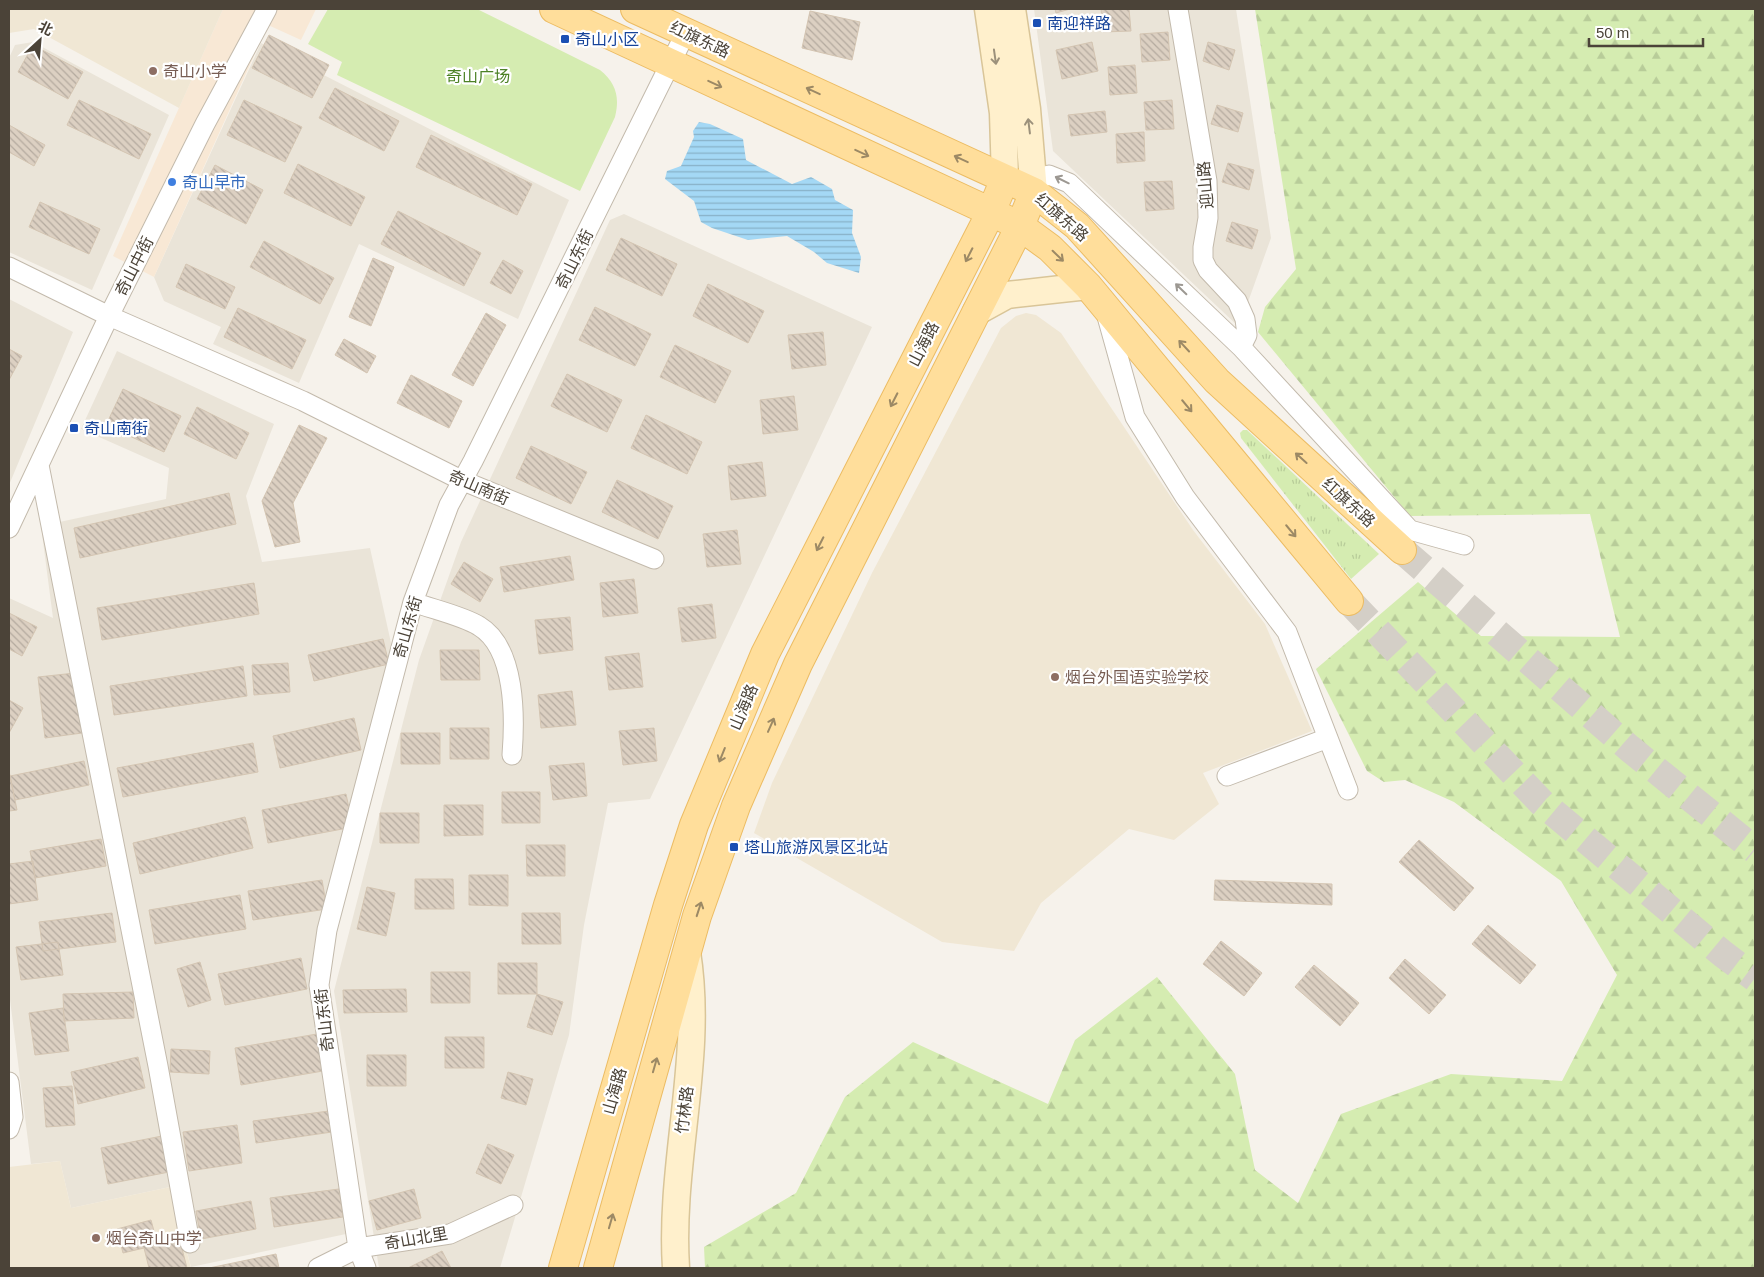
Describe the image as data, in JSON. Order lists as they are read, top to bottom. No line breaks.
{"streets":{"main road":["红旗东路","山海路","竹林路"],"street":["迎山路","奇山东街","奇山中街","奇山南街","奇山北里"]},"crossings":[["红旗东路","奇山东街"],["红旗东路","山海路"],["奇山东街","奇山南街"],["奇山东街","奇山北里"],["奇山中街","奇山南街"],["山海路","竹林路"]],"parks":["奇山广场"],"places":{"transit":["南迎祥路","奇山小区","奇山南街","塔山旅游风景区北站"],"other":["奇山小学","奇山早市","烟台外国语实验学校","烟台奇山中学"]},"scale_bar":"50 m","north":"top right"}
